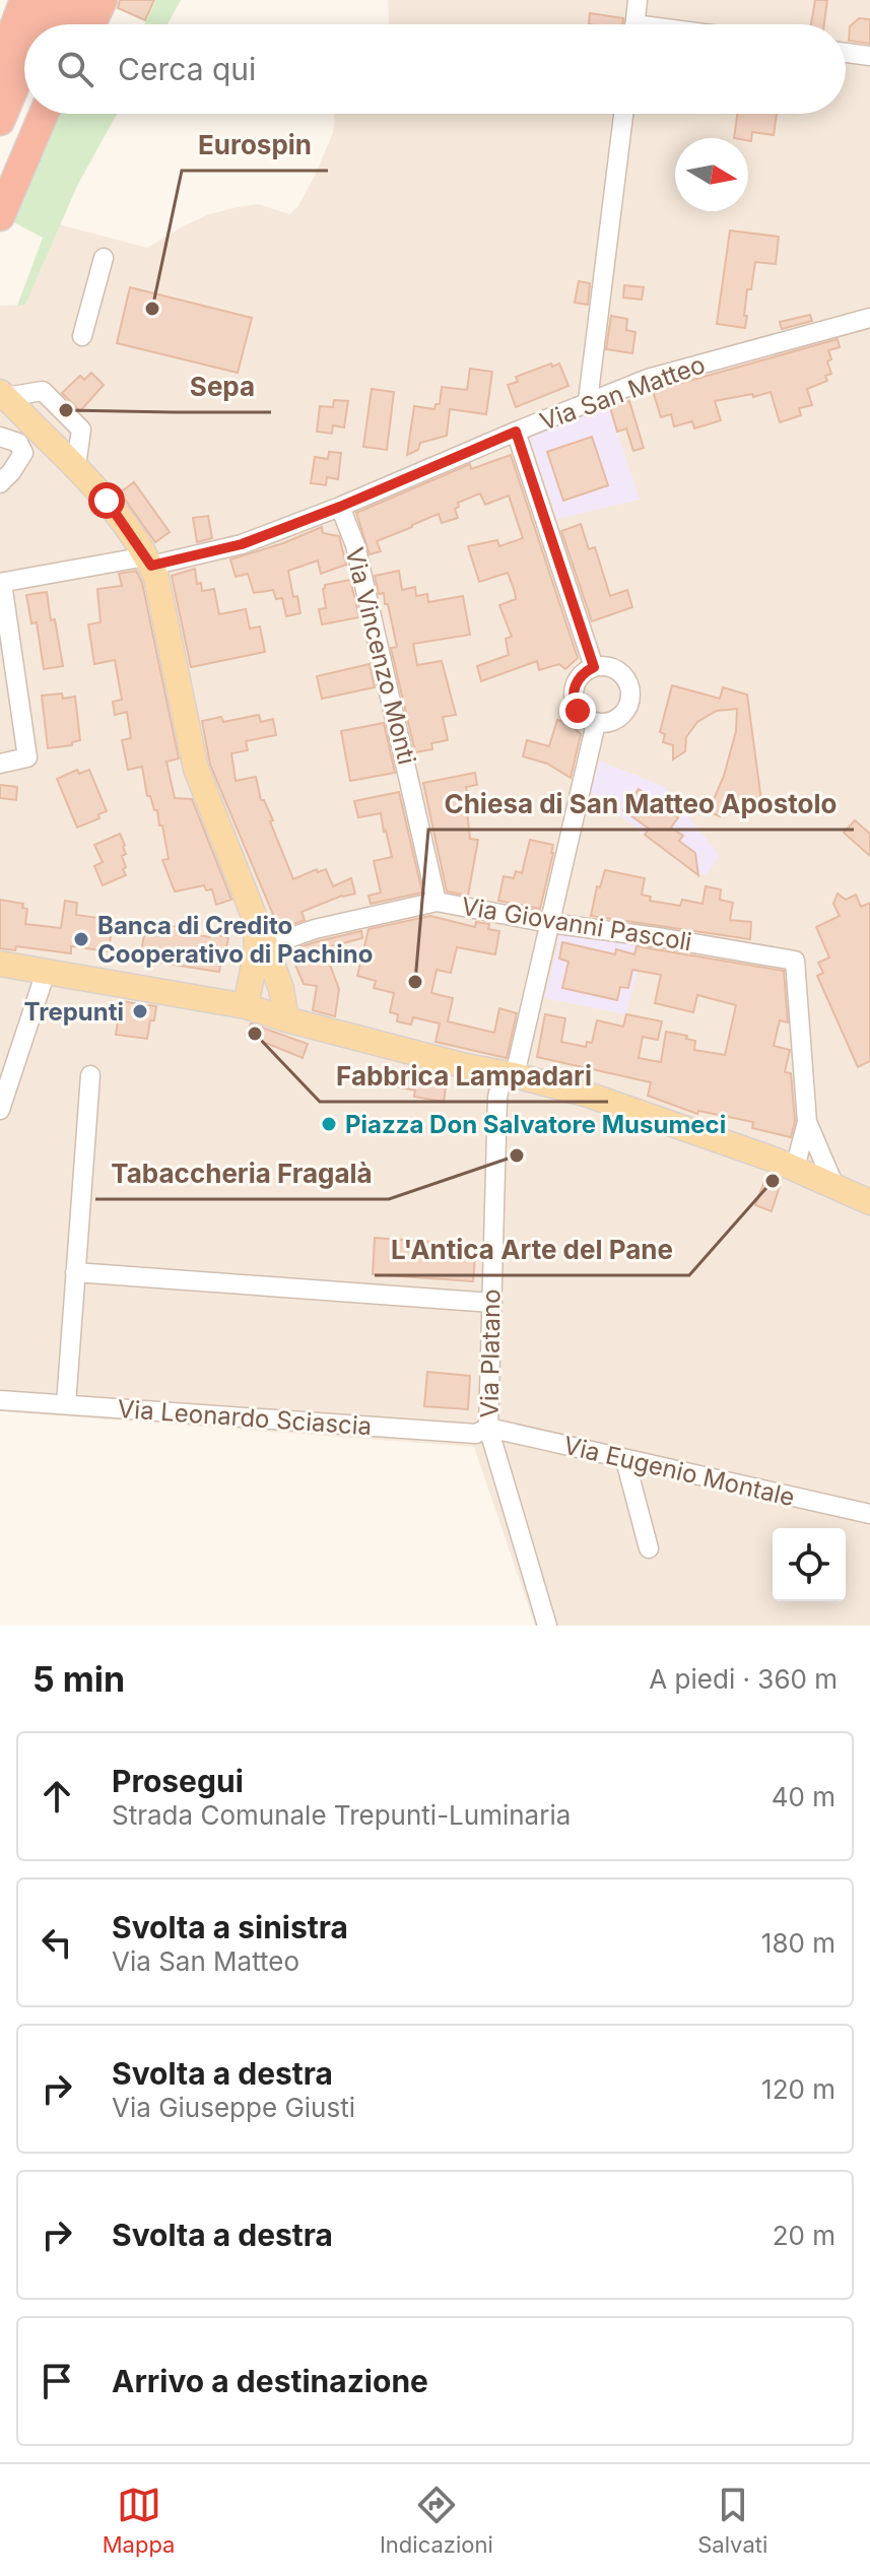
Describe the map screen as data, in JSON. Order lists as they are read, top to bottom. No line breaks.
{"streets":{"street":["Via San Matteo","Via Vincenzo Monti","Via Giovanni Pascoli","Via Platano","Via Leonardo Sciascia","Via Eugenio Montale"]},"crossings":[["Via San Matteo","Via Vincenzo Monti"],["Via Vincenzo Monti","Via Giovanni Pascoli"],["Via Giovanni Pascoli","Via Platano"],["Via Platano","Via Leonardo Sciascia"],["Via Platano","Via Eugenio Montale"],["Via Leonardo Sciascia","Via Eugenio Montale"]],"places":["Eurospin","Sepa","Banca di Credito Cooperativo di Pachino","Chiesa di San Matteo Apostolo","Trepunti","Fabbrica Lampadari","Piazza Don Salvatore Musumeci","Tabaccheria Fragalà","L'Antica Arte del Pane"],"north":"right","page":{"search":"Cerca qui","heading":["5 min","A piedi · 360 m"],"list":[["Prosegui","Strada Comunale Trepunti-Luminaria","40 m"],["Svolta a sinistra","Via San Matteo","180 m"],["Svolta a destra","Via Giuseppe Giusti","120 m"],["Svolta a destra","20 m"],"Arrivo a destinazione"],"nav":["Mappa","Indicazioni","Salvati"]}}
